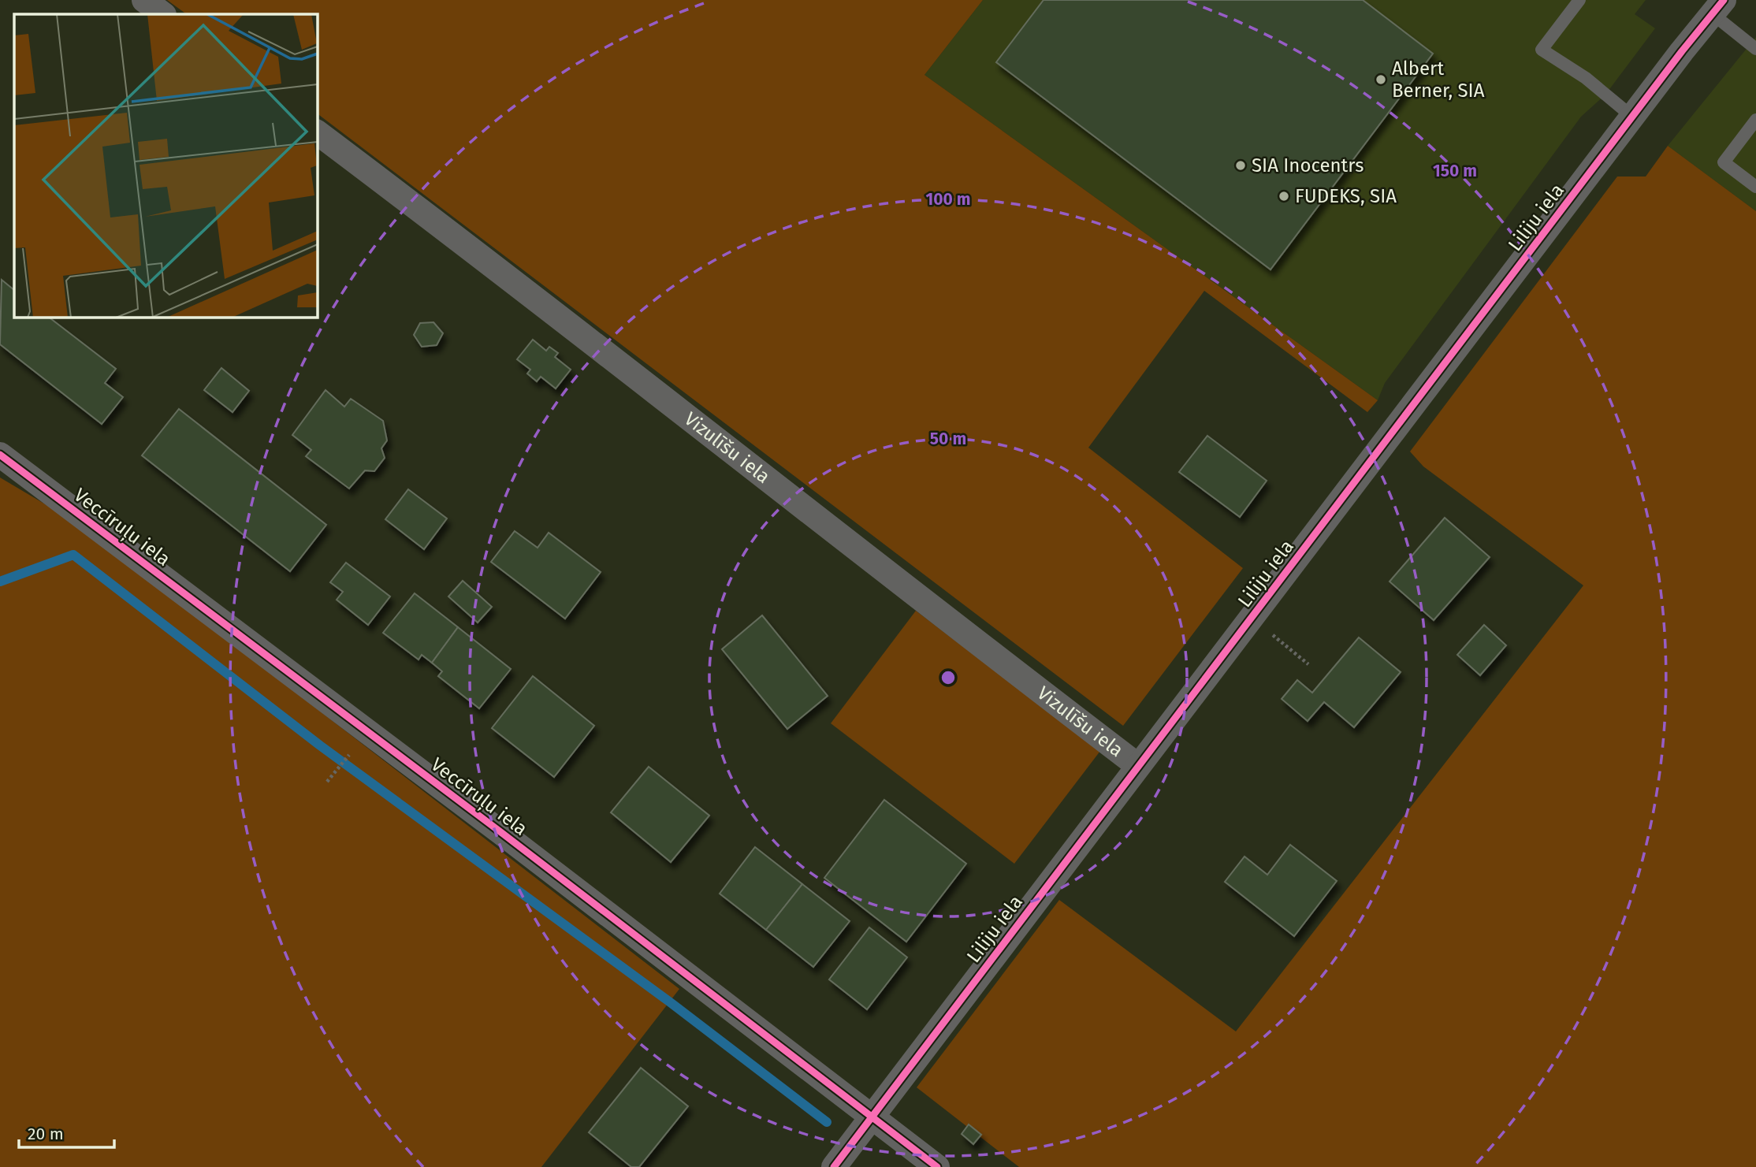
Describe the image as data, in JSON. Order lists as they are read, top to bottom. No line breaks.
{"streets":{"street":["Liliju iela","Vizulīšu iela","Veccīruļu iela"]},"crossings":[["Liliju iela","Vizulīšu iela"],["Liliju iela","Veccīruļu iela"]],"places":["Albert Berner, SIA","SIA Inocentrs","FUDEKS, SIA"],"scale_bar":"20 m","rings":["150 m","100 m","50 m"]}
